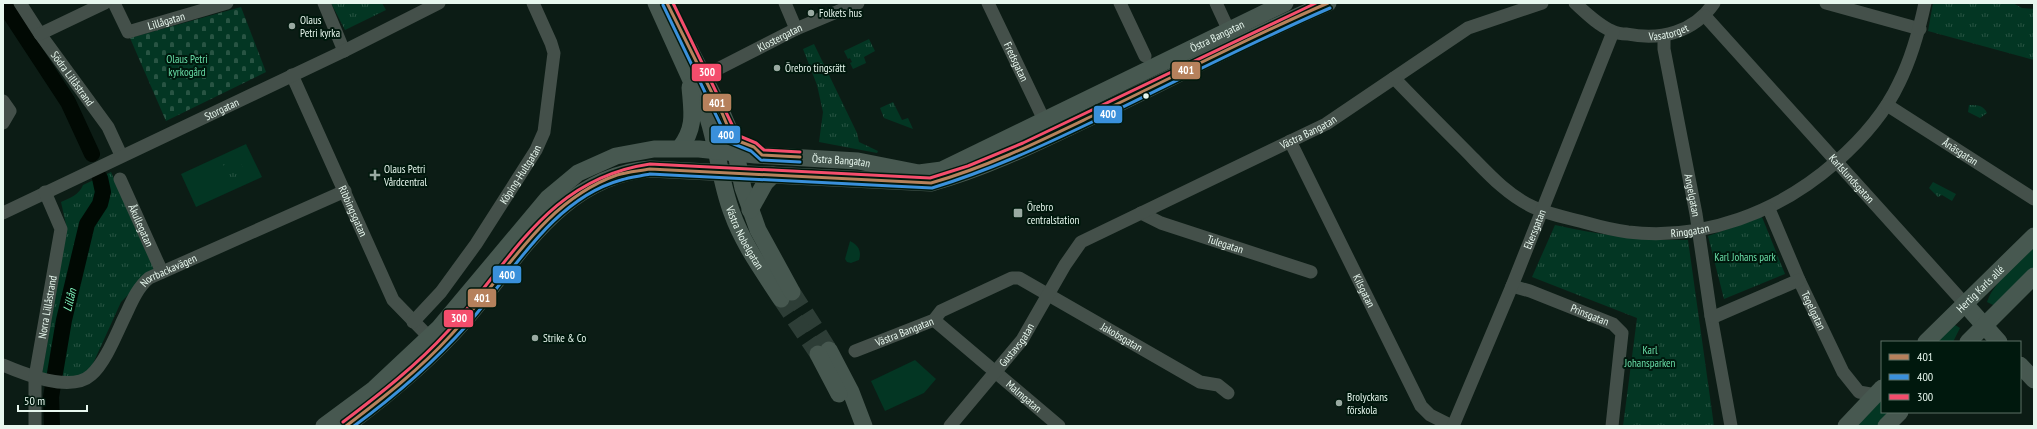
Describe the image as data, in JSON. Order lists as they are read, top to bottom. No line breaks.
{"streets":{"main road":["Östra Bangatan","Karlslundsgatan","Västra Nobelgatan","Hertig Karls allé"],"street":["Lillågatan","Vasatorget","Klostergatan","Fredsgatan","Södra Lillåstrand","Storgatan","Västra Bangatan","Ånäsgatan","Köping-Hultgatan","Angelgatan","Ribbingsgatan","Åkullegatan","Ekersgatan","Ringgatan","Tulegatan","Norrbackavägen","Kilsgatan","Norra Lillåstrand","Tegelgatan","Prinsgatan","Jakobsgatan","Gustavsgatan","Malmgatan"]},"crossings":[["Vasatorget","Karlslundsgatan"],["Vasatorget","Angelgatan"],["Vasatorget","Ekersgatan"],["Östra Bangatan","Fredsgatan"],["Östra Bangatan","Ribbingsgatan"],["Östra Bangatan","Västra Nobelgatan"],["Klostergatan","Västra Nobelgatan"],["Södra Lillåstrand","Storgatan"],["Storgatan","Ribbingsgatan"],["Storgatan","Norra Lillåstrand"],["Västra Bangatan","Ringgatan"],["Västra Bangatan","Tulegatan"],["Västra Bangatan","Kilsgatan"],["Västra Bangatan","Jakobsgatan"],["Västra Bangatan","Gustavsgatan"],["Västra Bangatan","Malmgatan"],["Ånäsgatan","Ringgatan"],["Köping-Hultgatan","Ribbingsgatan"],["Karlslundsgatan","Ringgatan"],["Karlslundsgatan","Hertig Karls allé"],["Angelgatan","Ringgatan"],["Ribbingsgatan","Norrbackavägen"],["Åkullegatan","Norrbackavägen"],["Ekersgatan","Ringgatan"],["Ekersgatan","Kilsgatan"],["Ekersgatan","Prinsgatan"],["Ringgatan","Tegelgatan"],["Norrbackavägen","Norra Lillåstrand"],["Jakobsgatan","Gustavsgatan"],["Gustavsgatan","Malmgatan"]],"water":["Lillån"],"parks":["Olaus Petri kyrkogård","Karl Johans park","Karl Johansparken"],"places":{"other":["Folkets hus","Olaus Petri kyrka","Örebro tingsrätt","Strike & Co","Brolyckans förskola"],"health":["Olaus Petri Vårdcentral"],"transit":["Örebro centralstation"]},"lines":["transit line 401","transit line 300","transit line 400"],"legend":["401","400","300"],"scale_bar":"50 m"}
